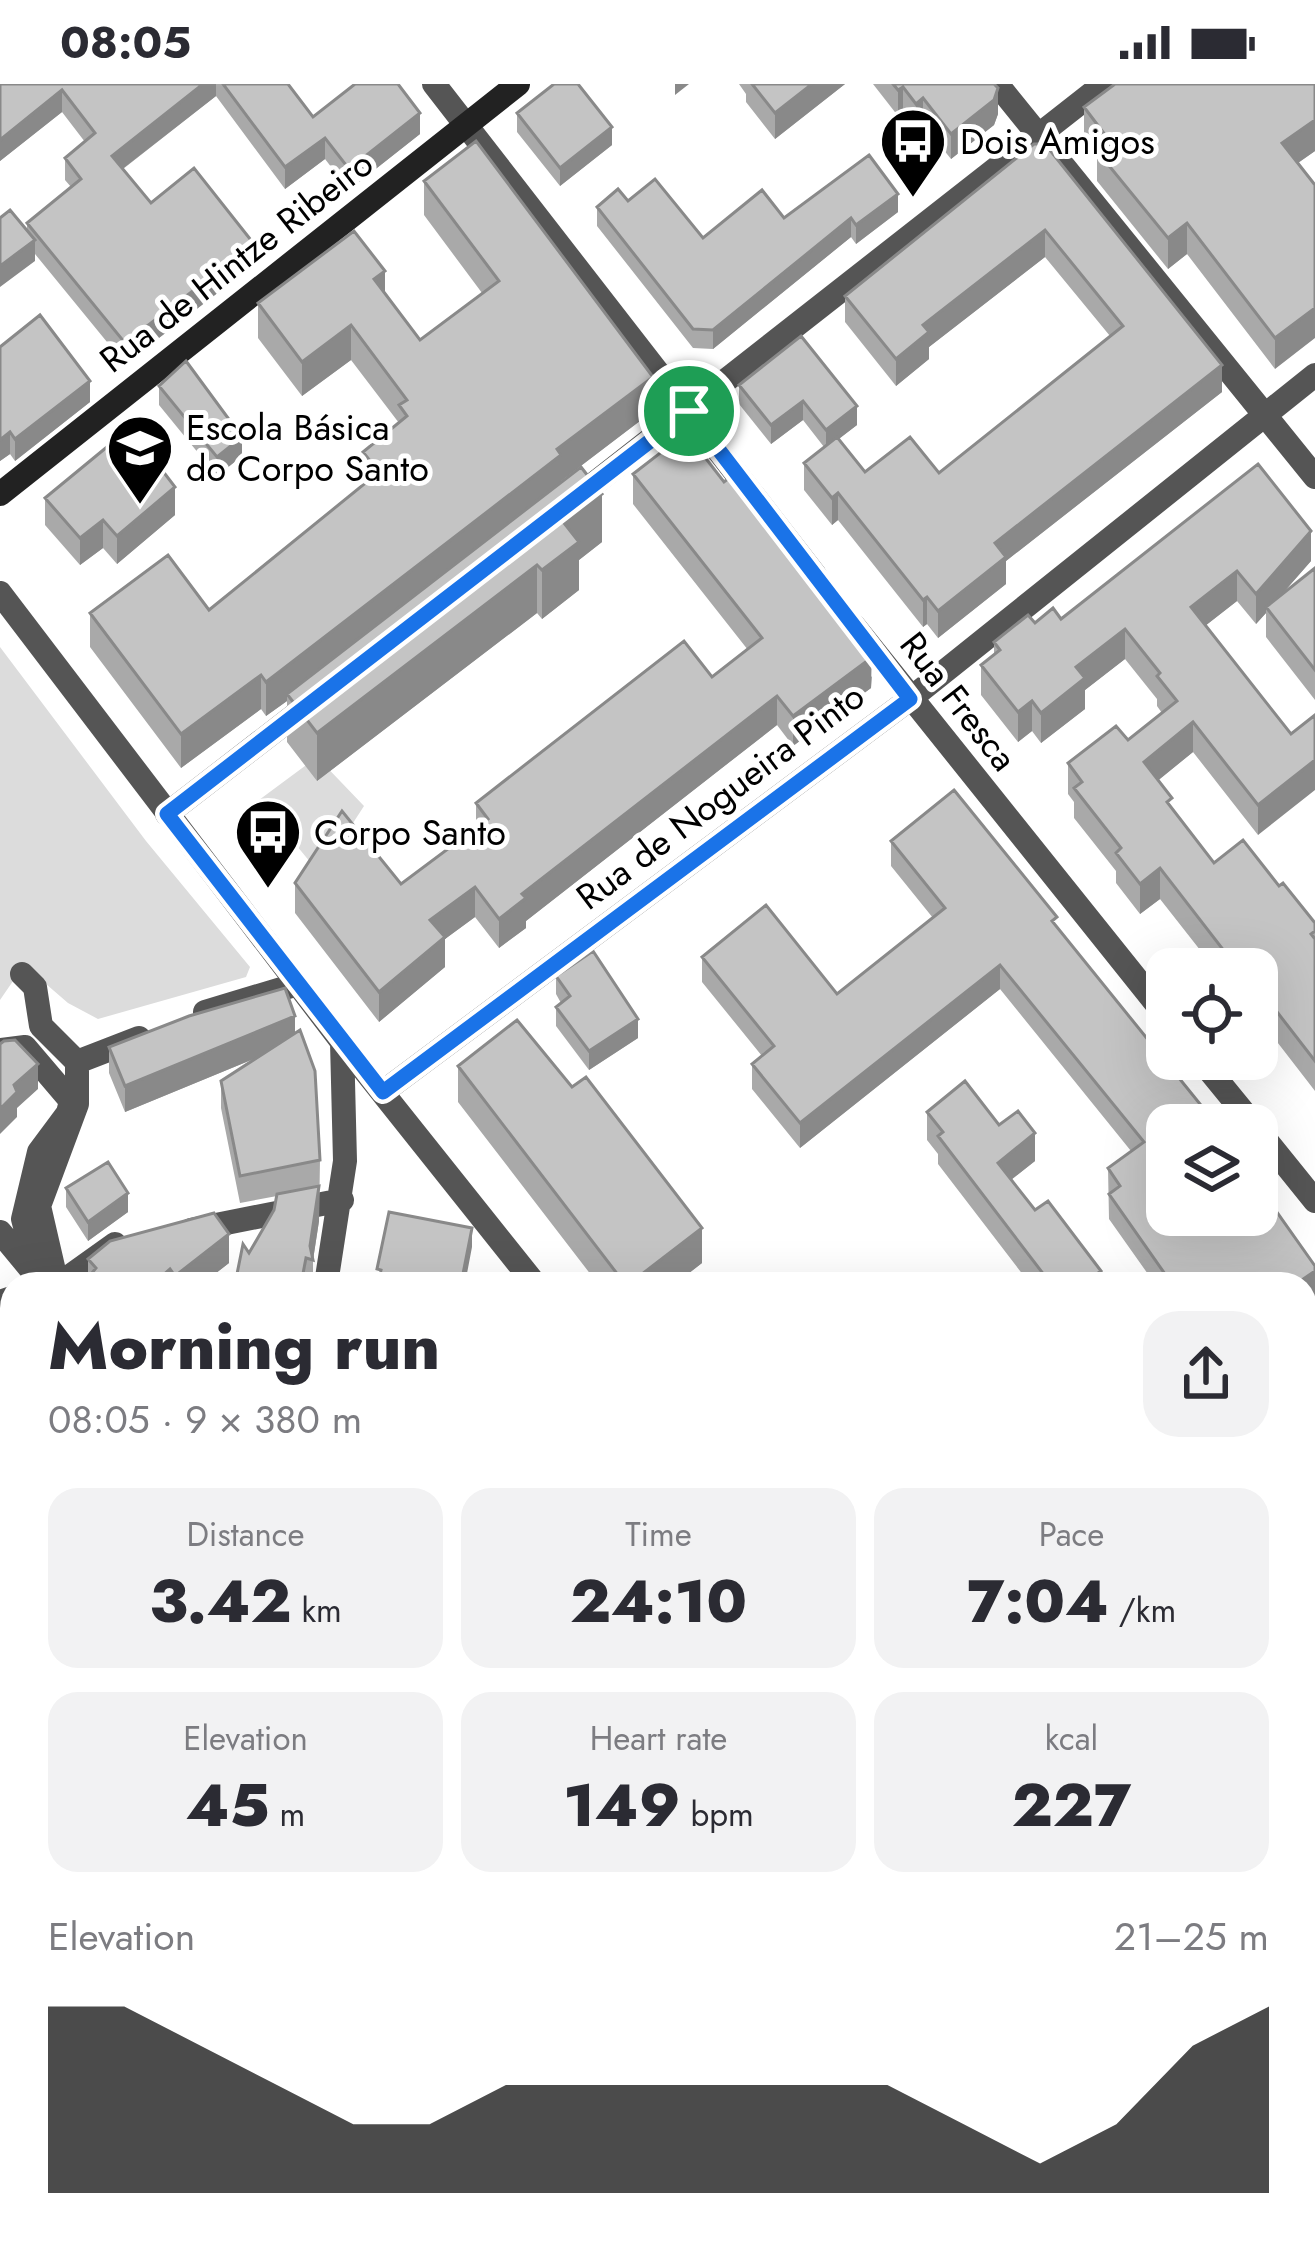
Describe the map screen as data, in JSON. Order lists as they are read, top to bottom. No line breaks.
{"streets":{"street":["Rua de Hintze Ribeiro","Rua Fresca","Rua de Nogueira Pinto"]},"crossings":[["Rua de Hintze Ribeiro","Rua Fresca"],["Rua Fresca","Rua de Nogueira Pinto"]],"places":{"bus stop":["Dois Amigos","Corpo Santo"],"school or university":["Escola Básica do Corpo Santo"]},"page":{"status":"08:05","heading":["Morning run","08:05 · 9 × 380 m"],"stats":[["Distance","3.42 km"],["Time","24:10"],["Pace","7:04 /km"],["Elevation","45 m"],["Heart rate","149 bpm"],["kcal","227"]],"chart":["Elevation","21–25 m"]}}
